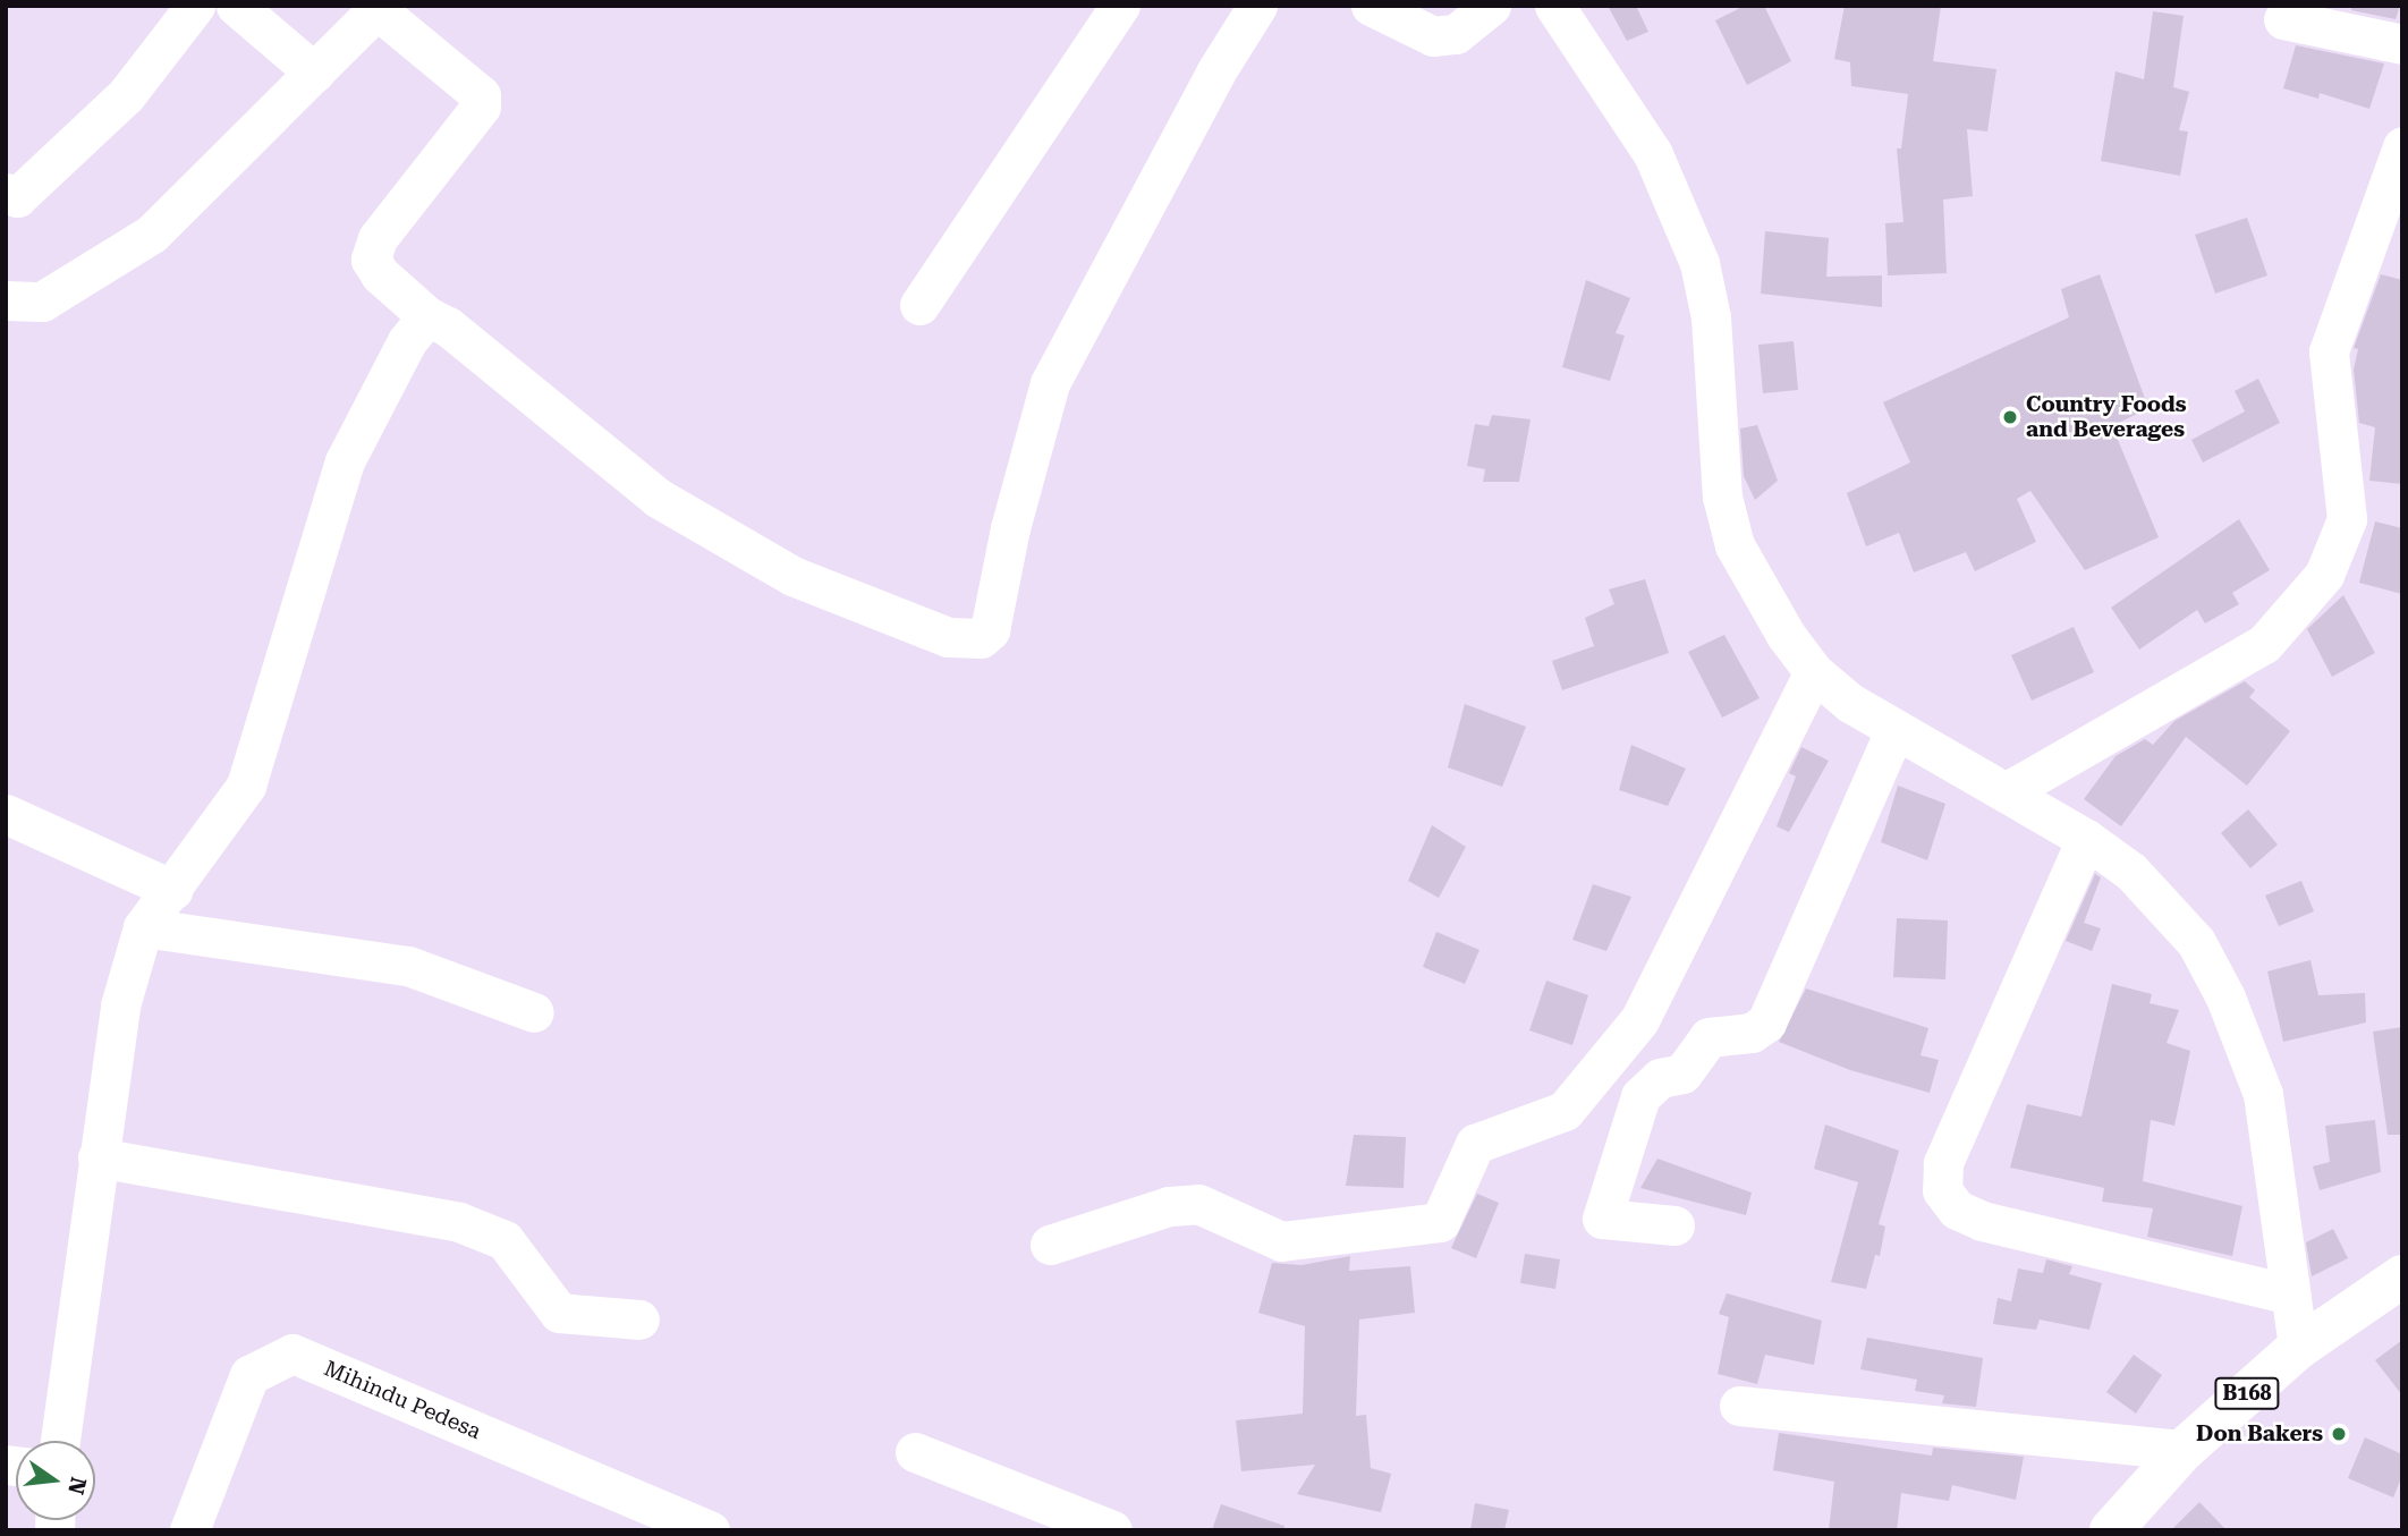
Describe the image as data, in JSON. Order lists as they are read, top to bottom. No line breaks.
{"streets":{"main road":["B168"],"street":["Mihindu Pedesa"]},"places":["Country Foods and Beverages","Don Bakers"],"north":"right"}
